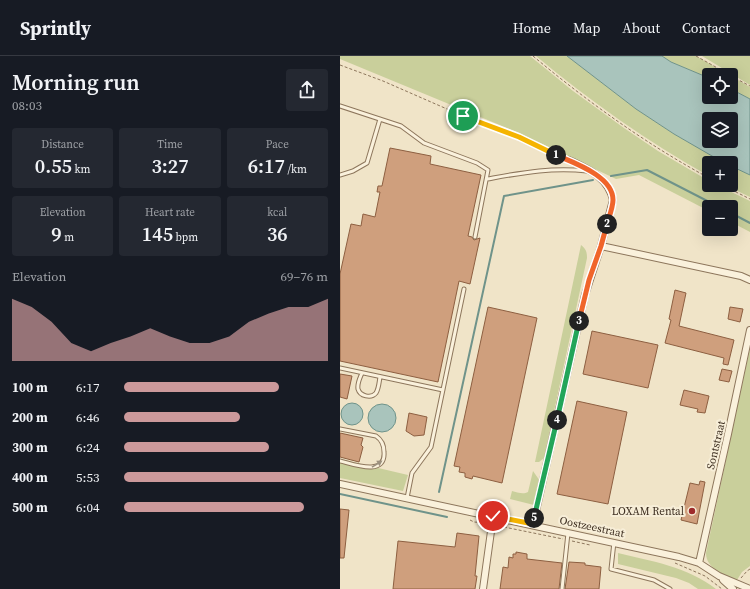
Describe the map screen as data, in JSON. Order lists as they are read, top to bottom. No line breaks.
{"streets":{"street":["Sontstraat","Oostzeestraat"]},"crossings":[["Sontstraat","Oostzeestraat"]],"places":["LOXAM Rental"],"page":{"header":"Sprintly","nav":["Home","Map","About","Contact"],"heading":["Morning run","08:03"],"map_buttons":["+","−"],"stats":[["Distance","0.55 km"],["Time","3:27"],["Pace","6:17 /km"],["Elevation","9 m"],["Heart rate","145 bpm"],["kcal","36"]],"pins":["1","2","3","4","5"],"chart":["Elevation","69–76 m"],"list":[{"name":"100 m","note":"6:17"},{"name":"200 m","note":"6:46"},{"name":"300 m","note":"6:24"},{"name":"400 m","note":"5:53"},{"name":"500 m","note":"6:04"}]}}
